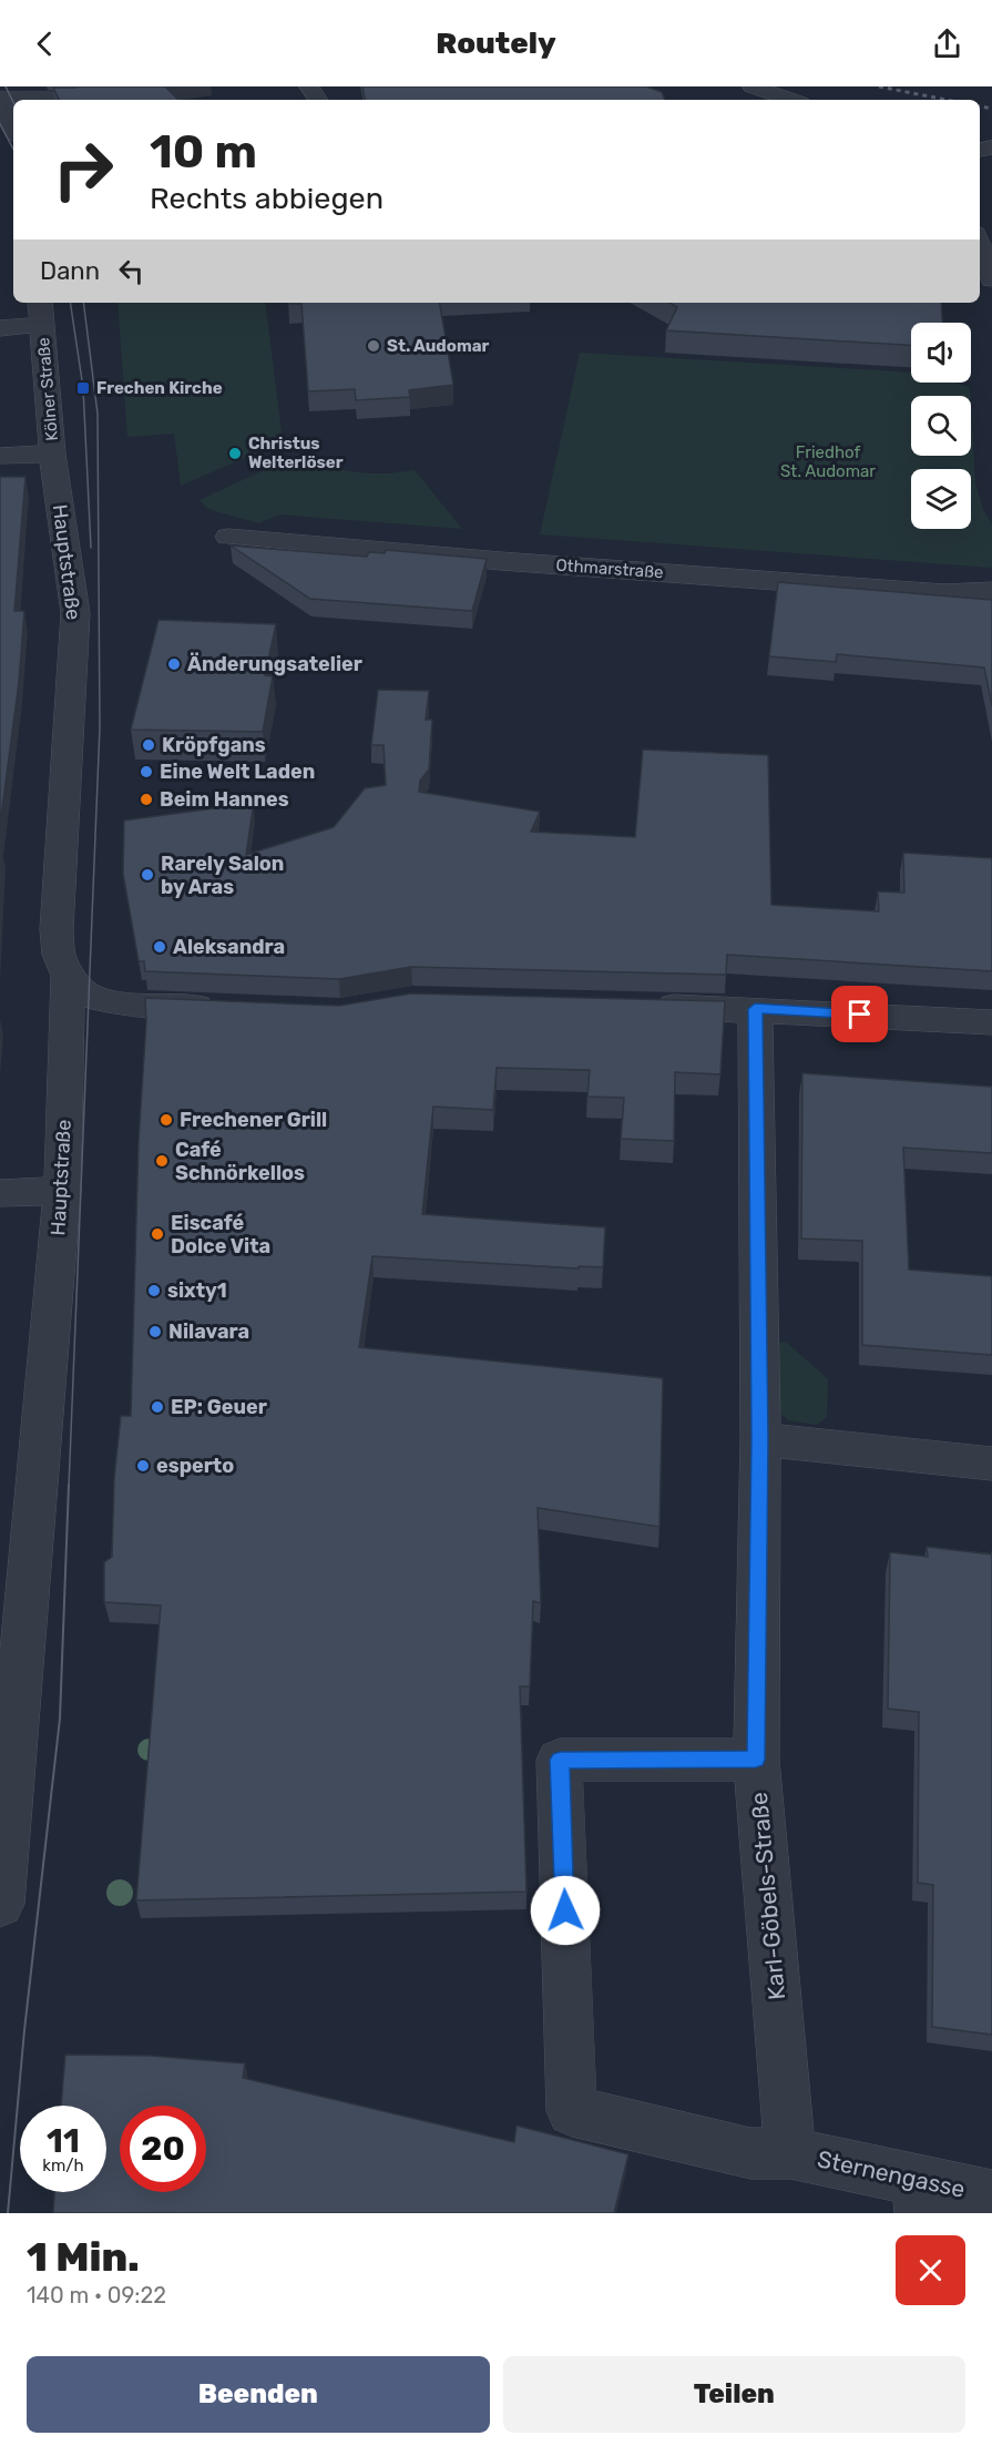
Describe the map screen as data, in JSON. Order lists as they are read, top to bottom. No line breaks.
{"streets":{"street":["Kölner Straße","Hauptstraße","Othmarstraße","Karl-Göbels-Straße","Sternengasse"]},"crossings":[["Kölner Straße","Hauptstraße"],["Karl-Göbels-Straße","Sternengasse"]],"parks":["Friedhof St. Audomar"],"places":{"other":["St. Audomar","Christus Welterlöser","Änderungsatelier","Kröpfgans","Eine Welt Laden","Beim Hannes","Rarely Salon by Aras","Aleksandra","Frechener Grill","Café Schnörkellos","Eiscafé Dolce Vita","sixty1","Nilavara","EP: Geuer","esperto"],"transit":["Frechen Kirche"]},"page":{"header":"Routely","turn":["10 m","Rechts abbiegen"],"then":"Dann","speed":"11 km/h","limit":"20","heading":["1 Min.","140 m · 09:22"],"buttons":["Beenden","Teilen"]}}
